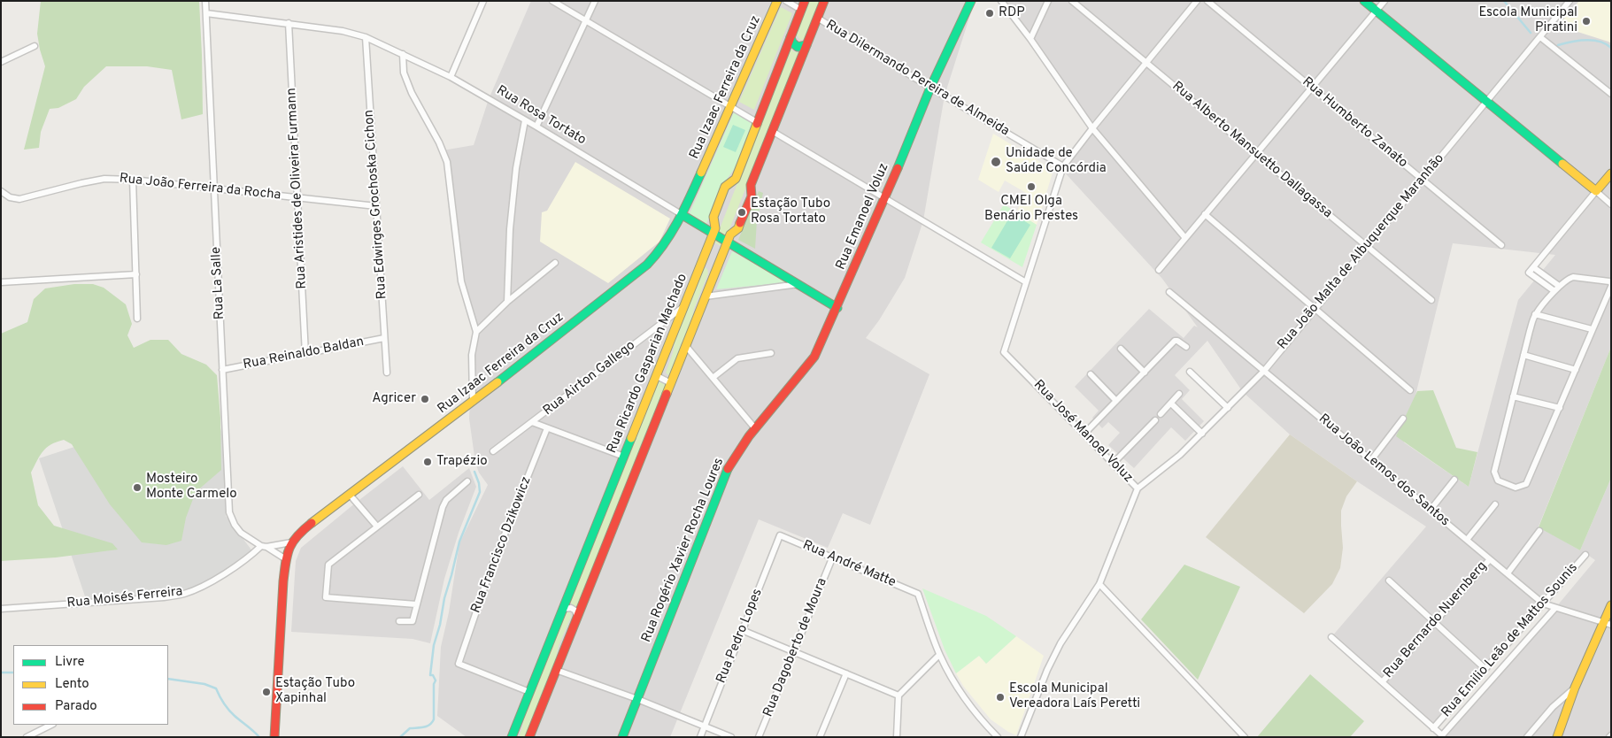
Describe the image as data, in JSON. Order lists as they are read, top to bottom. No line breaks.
{"streets":{"street":["Rua Dilermando Pereira de Almeida","Rua Izaac Ferreira da Cruz","Rua Rosa Tortato","Rua Humberto Zanato","Rua Alberto Mansuetto Dallagassa","Rua João Ferreira da Rocha","Rua Aristides de Oliveira Furmann","Rua Edwirges Grochoska Cichon","Rua Emanoel Voluz","Rua João Malta de Albuquerque Maranhão","Rua La Salle","Rua Reinaldo Baldan","Rua Ricardo Gasparian Machado","Rua Airton Gallego","Rua José Manoel Voluz","Rua João Lemos dos Santos","Rua Francisco Dzikowicz","Rua Rogério Xavier Rocha Loures","Rua André Matte","Rua Moisés Ferreira","Rua Bernardo Nuernberg","Rua Pedro Lopes","Rua Emilio Leão de Mattos Sounis","Rua Dagoberto de Moura"]},"crossings":[["Rua Dilermando Pereira de Almeida","Rua Emanoel Voluz"],["Rua Dilermando Pereira de Almeida","Rua Ricardo Gasparian Machado"],["Rua Dilermando Pereira de Almeida","Rua José Manoel Voluz"],["Rua Izaac Ferreira da Cruz","Rua Rosa Tortato"],["Rua Izaac Ferreira da Cruz","Rua La Salle"],["Rua Rosa Tortato","Rua Aristides de Oliveira Furmann"],["Rua Rosa Tortato","Rua Edwirges Grochoska Cichon"],["Rua Rosa Tortato","Rua Emanoel Voluz"],["Rua Rosa Tortato","Rua La Salle"],["Rua Rosa Tortato","Rua Ricardo Gasparian Machado"],["Rua Humberto Zanato","Rua João Malta de Albuquerque Maranhão"],["Rua Alberto Mansuetto Dallagassa","Rua João Malta de Albuquerque Maranhão"],["Rua Alberto Mansuetto Dallagassa","Rua José Manoel Voluz"],["Rua João Ferreira da Rocha","Rua Aristides de Oliveira Furmann"],["Rua João Ferreira da Rocha","Rua Edwirges Grochoska Cichon"],["Rua João Ferreira da Rocha","Rua La Salle"],["Rua Aristides de Oliveira Furmann","Rua Reinaldo Baldan"],["Rua Edwirges Grochoska Cichon","Rua Reinaldo Baldan"],["Rua Emanoel Voluz","Rua Rogério Xavier Rocha Loures"],["Rua João Malta de Albuquerque Maranhão","Rua José Manoel Voluz"],["Rua João Malta de Albuquerque Maranhão","Rua João Lemos dos Santos"],["Rua La Salle","Rua Reinaldo Baldan"],["Rua La Salle","Rua Moisés Ferreira"],["Rua Ricardo Gasparian Machado","Rua Airton Gallego"],["Rua Ricardo Gasparian Machado","Rua Francisco Dzikowicz"],["Rua João Lemos dos Santos","Rua Bernardo Nuernberg"],["Rua João Lemos dos Santos","Rua Emilio Leão de Mattos Sounis"],["Rua André Matte","Rua Pedro Lopes"],["Rua André Matte","Rua Dagoberto de Moura"]],"places":["RDP","Escola Municipal Piratini","Unidade de Saúde Concórdia","CMEI Olga Benário Prestes","Estação Tubo Rosa Tortato","Agricer","Trapézio","Mosteiro Monte Carmelo","Estação Tubo Xapinhal","Escola Municipal Vereadora Laís Peretti"],"legend":["Livre","Lento","Parado"]}
